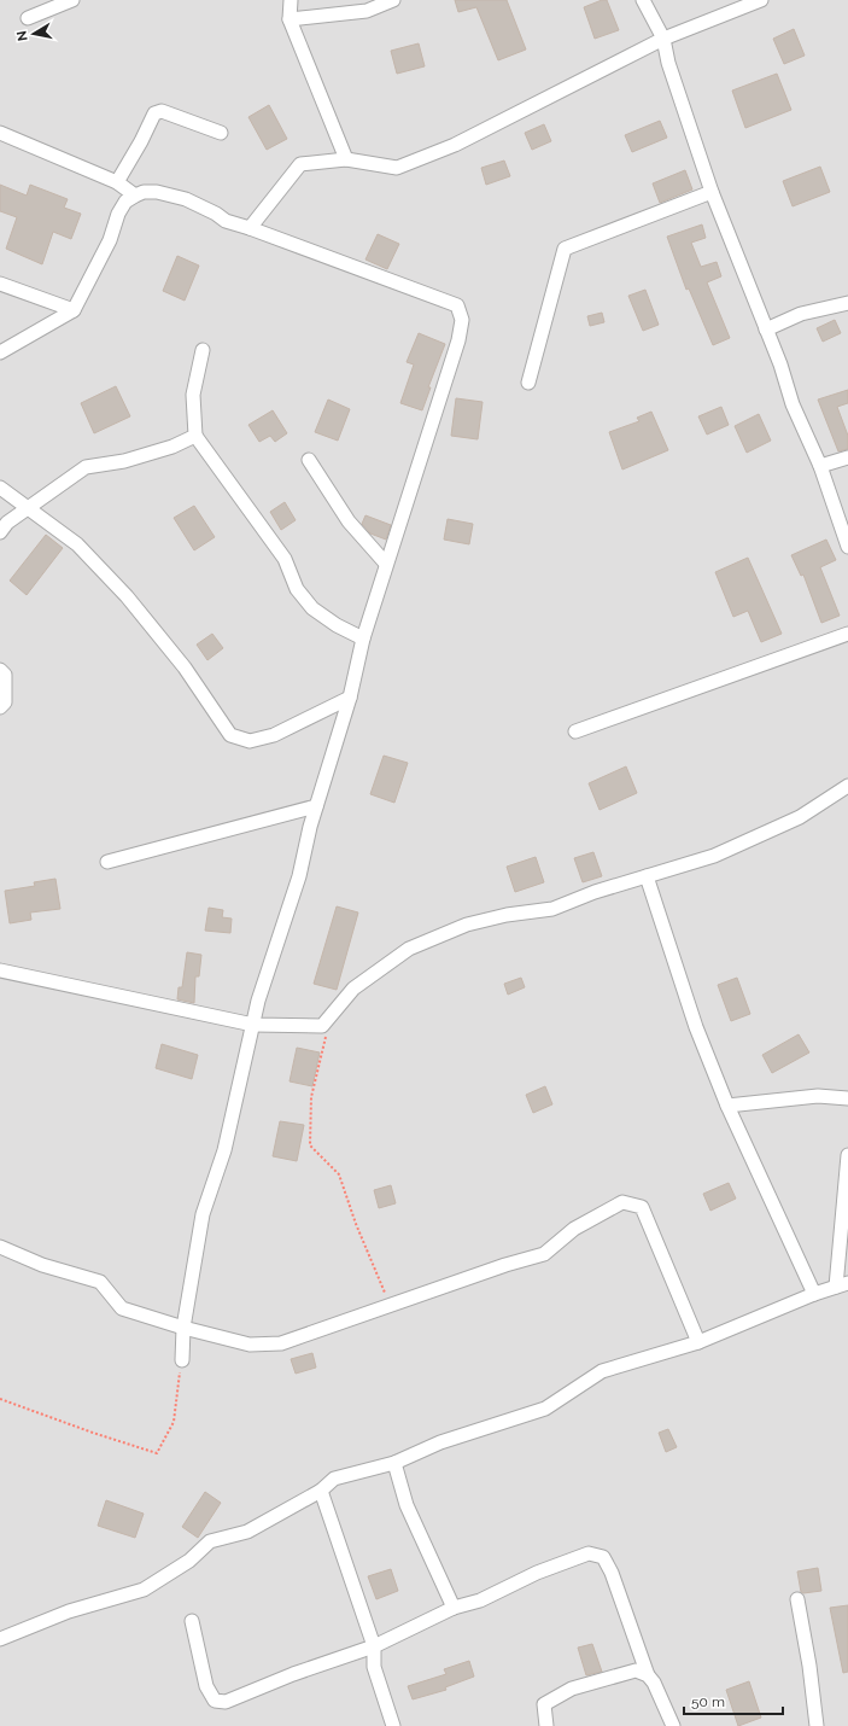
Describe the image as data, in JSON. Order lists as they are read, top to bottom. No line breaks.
{"scale_bar":"50 m","north":"left"}
